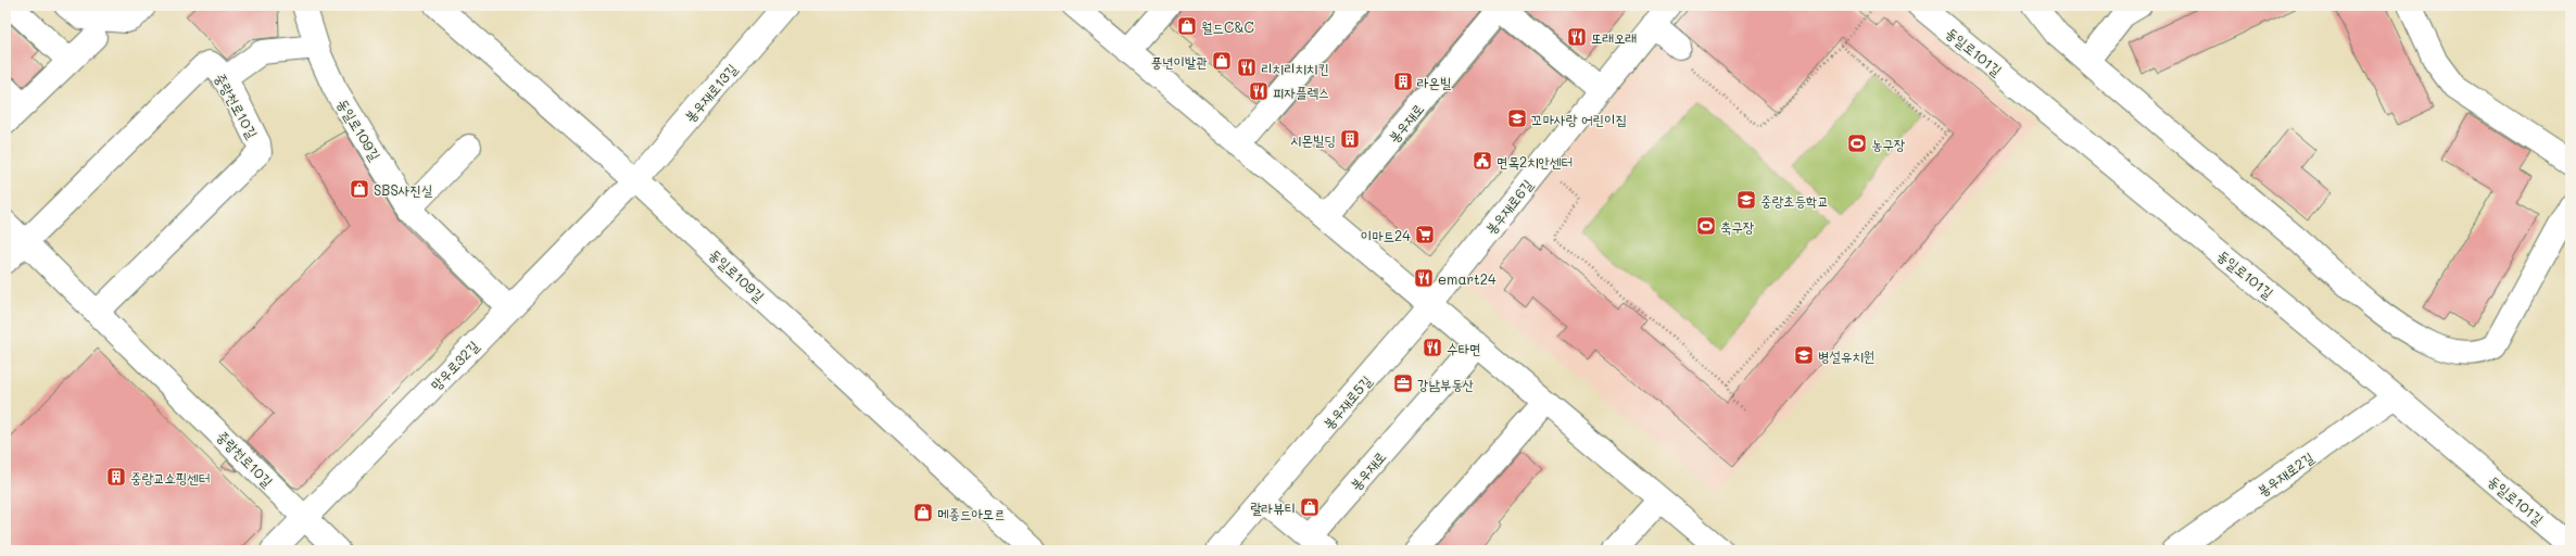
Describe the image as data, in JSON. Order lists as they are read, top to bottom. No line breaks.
{"streets":{"street":["동일로101길","봉우재로13길","중랑천로10길","봉우재로","동일로109길","봉우재로6길","망우로32길","봉우재로5길","봉우재로2길"]},"crossings":[["동일로101길","봉우재로2길"],["봉우재로13길","동일로109길"],["봉우재로13길","망우로32길"],["중랑천로10길","망우로32길"],["봉우재로","봉우재로6길"],["동일로109길","망우로32길"],["봉우재로6길","봉우재로5길"]],"places":{"shop":["월드C&C","풍년이발관","SBS사진실","랄라뷰티","메종드아모르"],"restaurant":["또래오래","리치리치치킨","피자플렉스","emart24","수타면"],"building":["라온빌","시몬빌딩","중랑교쇼핑센터"],"school or university":["꼬마사랑 어린이집","중랑초등학교","병설유치원"],"sports":["농구장","축구장"],"public building":["면목2치안센터"],"supermarket":["이마트24"],"office":["강남부동산"]}}
